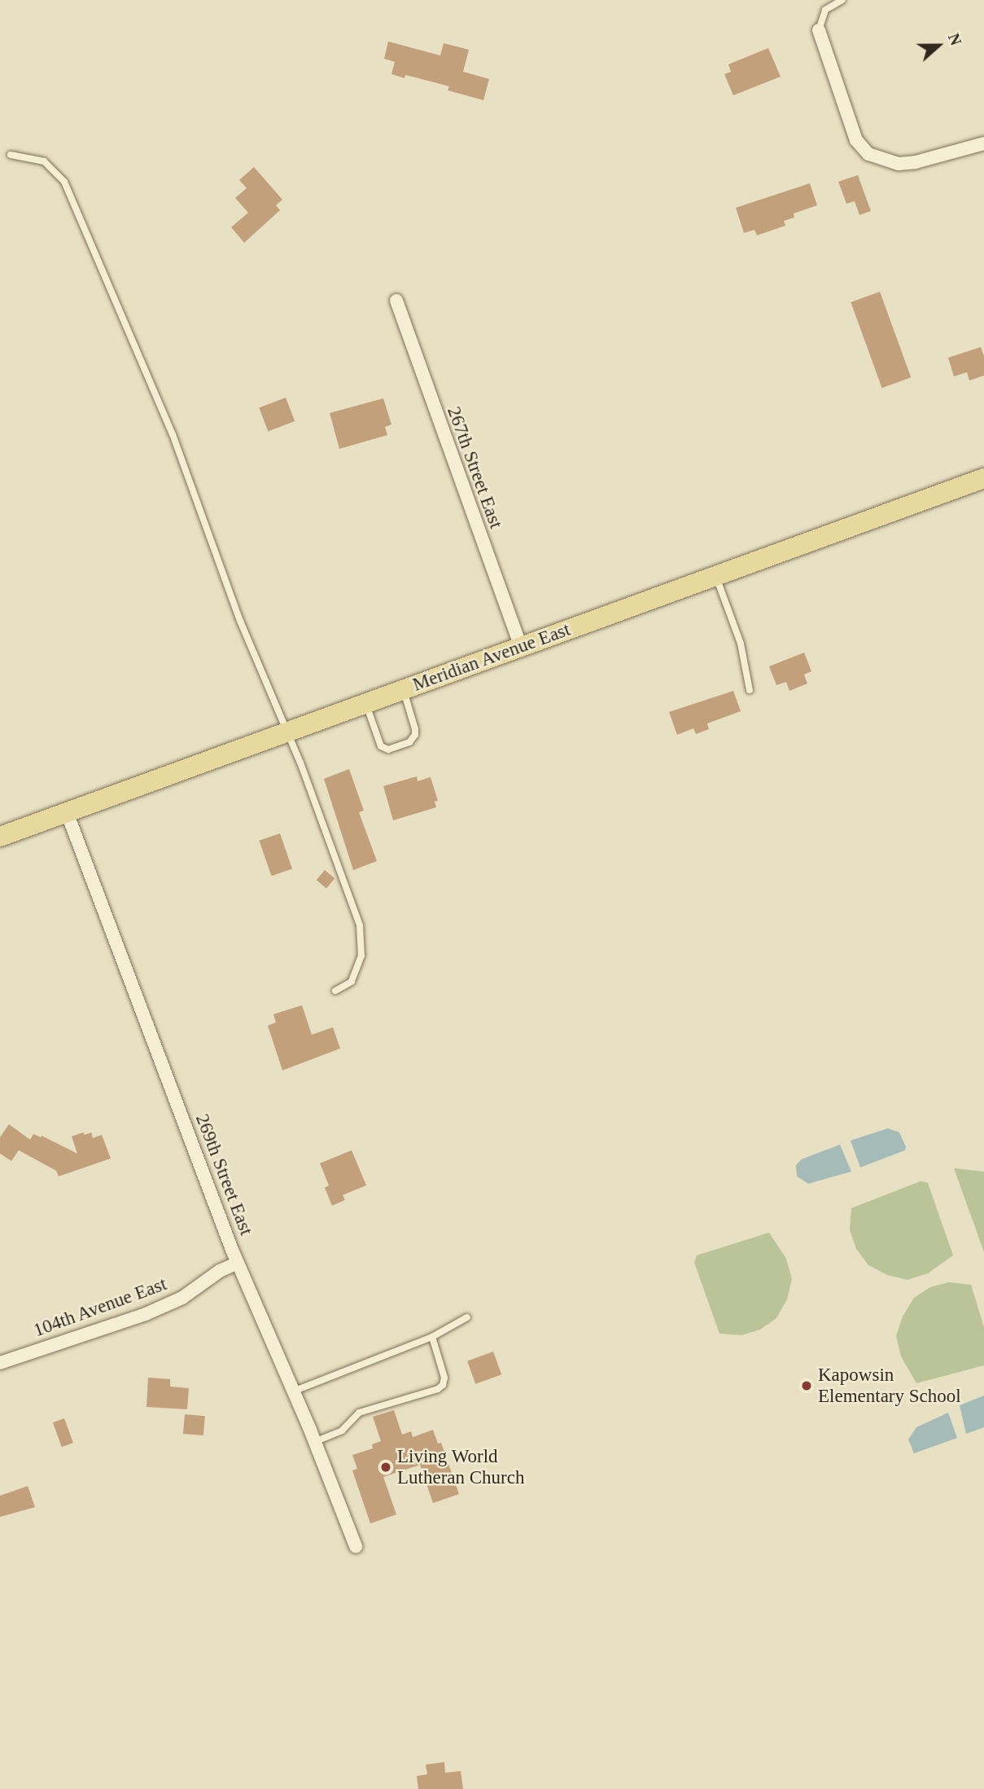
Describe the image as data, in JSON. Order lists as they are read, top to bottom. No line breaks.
{"streets":{"main road":["Meridian Avenue East"],"street":["267th Street East","269th Street East","104th Avenue East"]},"crossings":[["267th Street East","Meridian Avenue East"],["Meridian Avenue East","269th Street East"],["269th Street East","104th Avenue East"]],"places":["Kapowsin Elementary School","Living World Lutheran Church"],"north":"right"}
